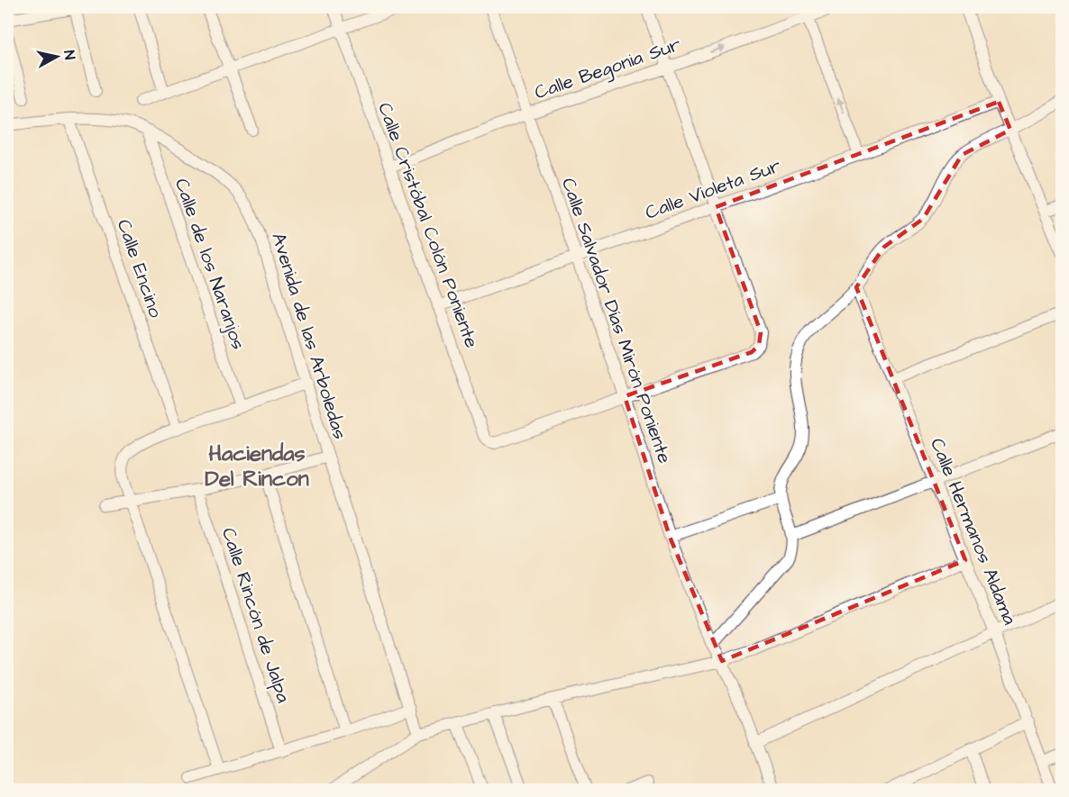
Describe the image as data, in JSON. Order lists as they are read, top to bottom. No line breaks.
{"streets":{"street":["Calle Begonia Sur","Calle Violeta Sur","Calle Cristóbal Colón Poniente","Calle de los Naranjos","Calle Encino","Calle Salvador Días Mirón Poniente","Avenida de las Arboledas","Calle Hermanos Aldama","Calle Rincón de Jalpa"]},"crossings":[["Calle Begonia Sur","Calle Cristóbal Colón Poniente"],["Calle Begonia Sur","Calle Salvador Días Mirón Poniente"],["Calle Violeta Sur","Calle Cristóbal Colón Poniente"],["Calle Violeta Sur","Calle Salvador Días Mirón Poniente"],["Calle Cristóbal Colón Poniente","Calle Salvador Días Mirón Poniente"],["Calle de los Naranjos","Avenida de las Arboledas"],["Calle Encino","Avenida de las Arboledas"]],"districts":["Haciendas Del Rincon"],"north":"right"}
